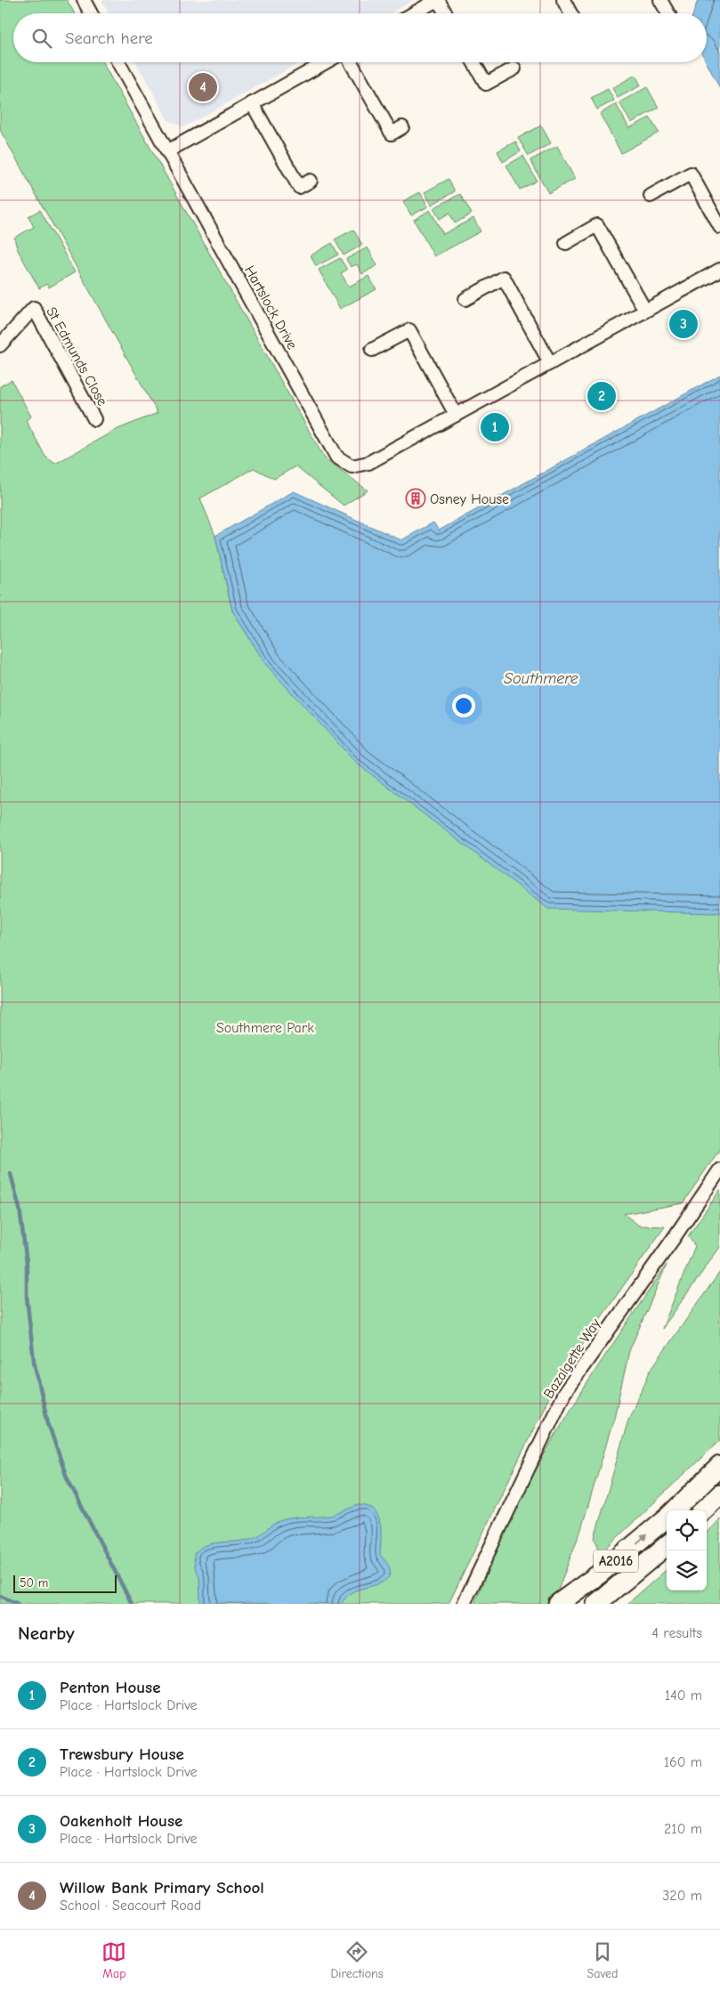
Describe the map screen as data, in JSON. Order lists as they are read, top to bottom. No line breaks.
{"streets":{"main road":["A2016"],"street":["Hartslock Drive","St Edmunds Close","Bazalgette Way"]},"water":["Southmere"],"parks":["Southmere Park"],"places":{"building":["Osney House"]},"scale_bar":"50 m","page":{"search":"Search here","pins":["4","3","2","1"],"scale":"50 m","heading":["Nearby","4 results"],"list":[{"mark":"1","name":"Penton House","note":"Place · Hartslock Drive","value":"140 m"},{"mark":"2","name":"Trewsbury House","note":"Place · Hartslock Drive","value":"160 m"},{"mark":"3","name":"Oakenholt House","note":"Place · Hartslock Drive","value":"210 m"},{"mark":"4","name":"Willow Bank Primary School","note":"School · Seacourt Road","value":"320 m"}],"nav":["Map","Directions","Saved"]}}
